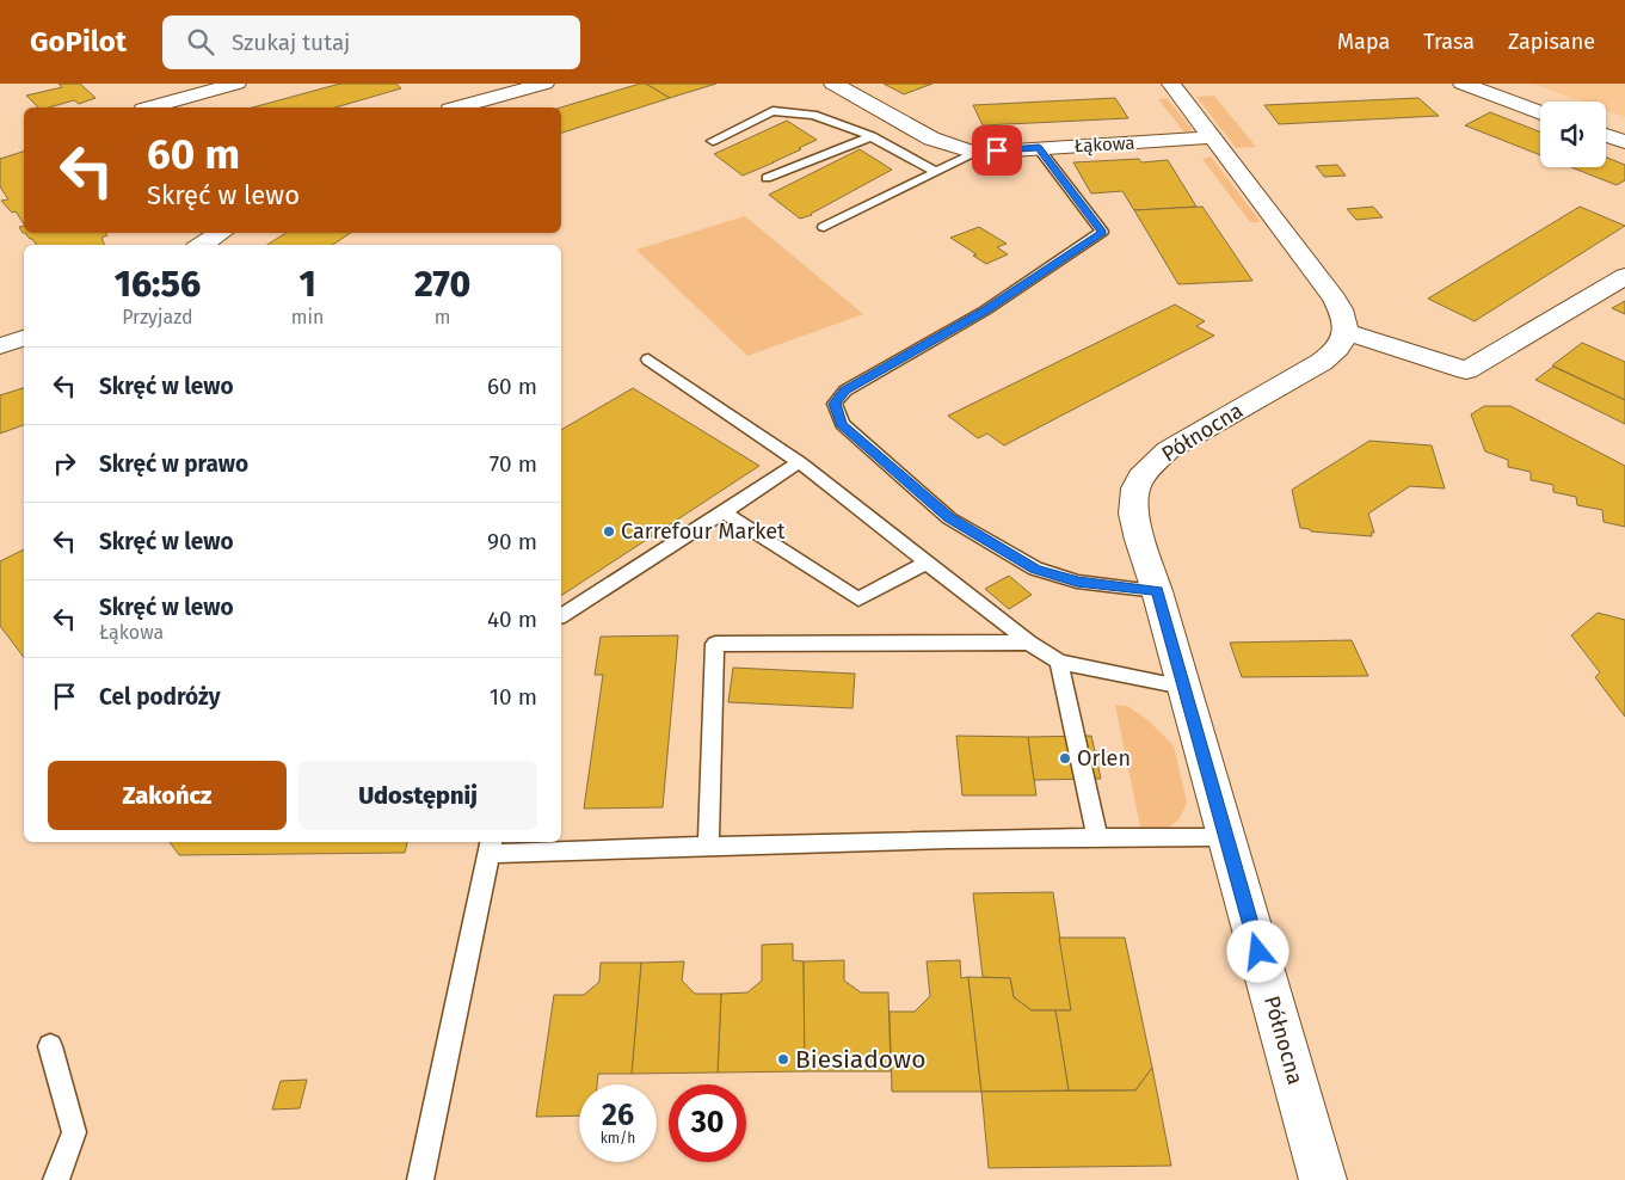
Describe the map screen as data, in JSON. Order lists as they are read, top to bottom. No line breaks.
{"streets":{"street":["Łąkowa","Północna"]},"places":["Carrefour Market","Orlen","Biesiadowo"],"page":{"header":"GoPilot","search":"Szukaj tutaj","nav":["Mapa","Trasa","Zapisane"],"turn":["60 m","Skręć w lewo"],"eta":["16:56","Przyjazd","1","min","270","m"],"list":[{"name":"Skręć w lewo","value":"60 m"},{"name":"Skręć w prawo","value":"70 m"},{"name":"Skręć w lewo","value":"90 m"},{"name":"Skręć w lewo","note":"Łąkowa","value":"40 m"},{"name":"Cel podróży","value":"10 m"}],"buttons":["Zakończ","Udostępnij"],"speed":"26 km/h","limit":"30"}}
